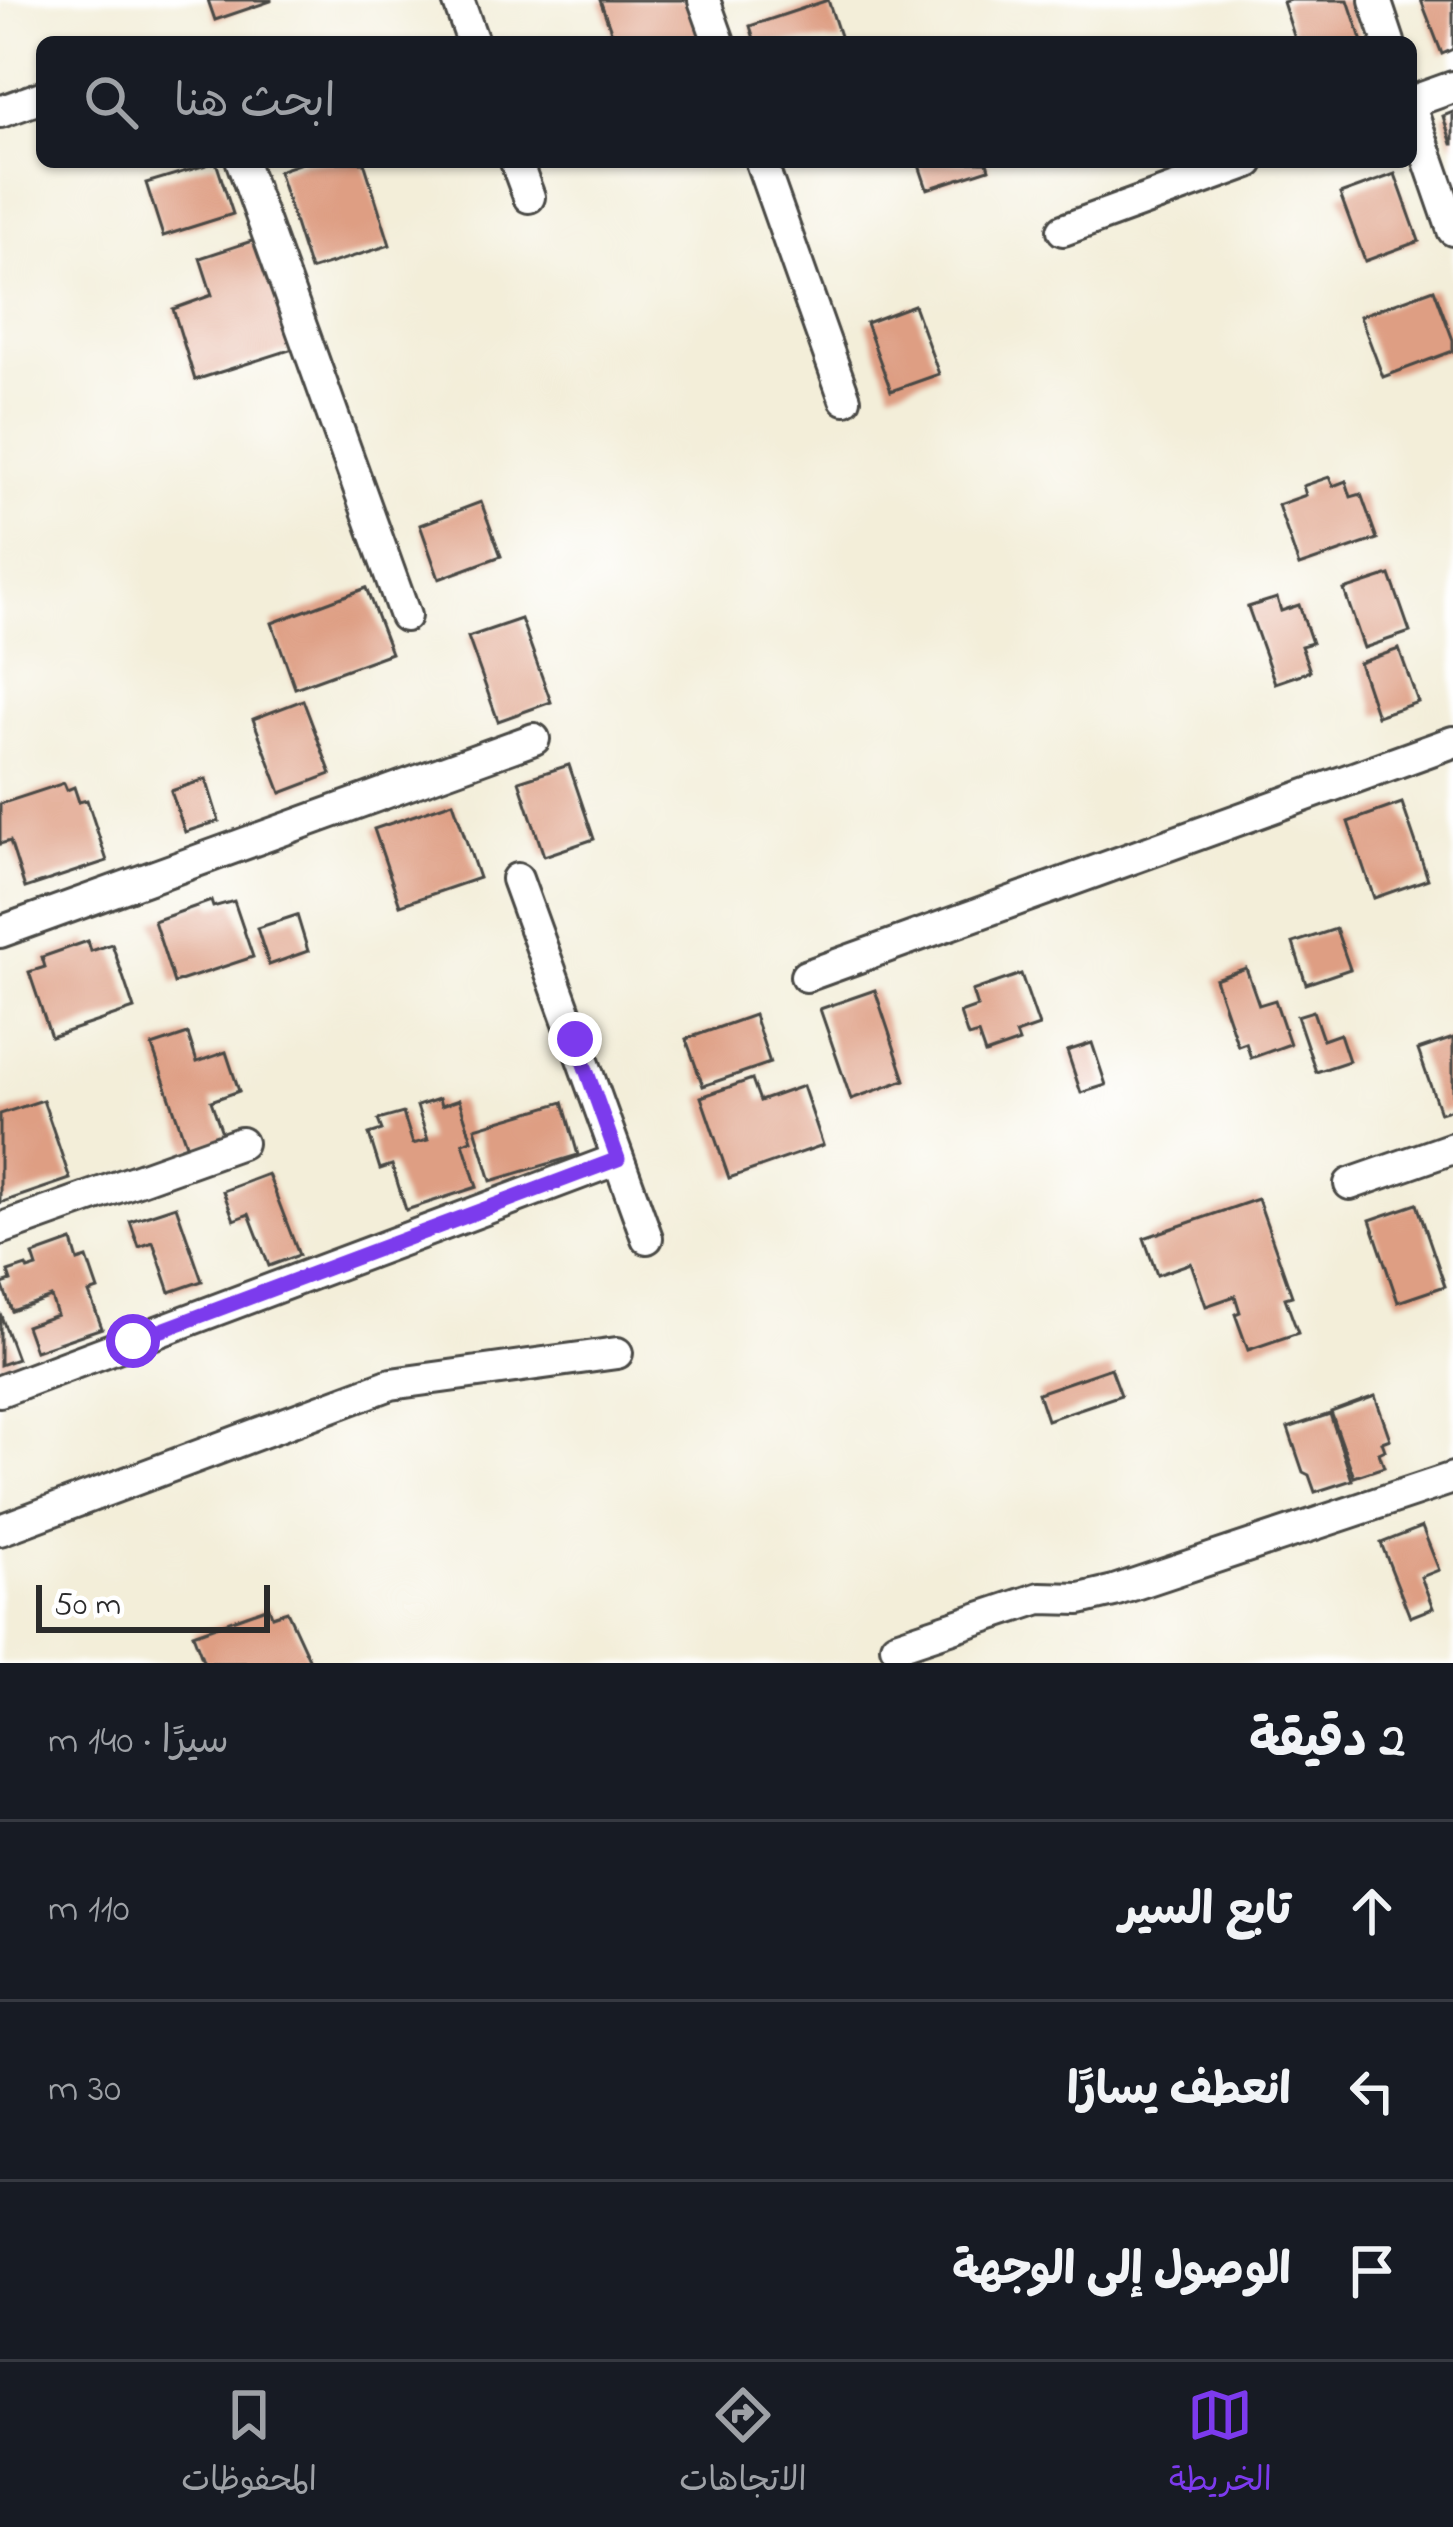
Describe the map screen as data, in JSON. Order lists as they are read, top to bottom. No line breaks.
{"scale_bar":"50 m","page":{"search":"ابحث هنا","scale":"50 m","heading":["2 دقيقة","سيرًا · 140 m"],"list":[["تابع السير","110 m"],["انعطف يسارًا","30 m"],"الوصول إلى الوجهة"],"nav":["الخريطة","الاتجاهات","المحفوظات"]}}
